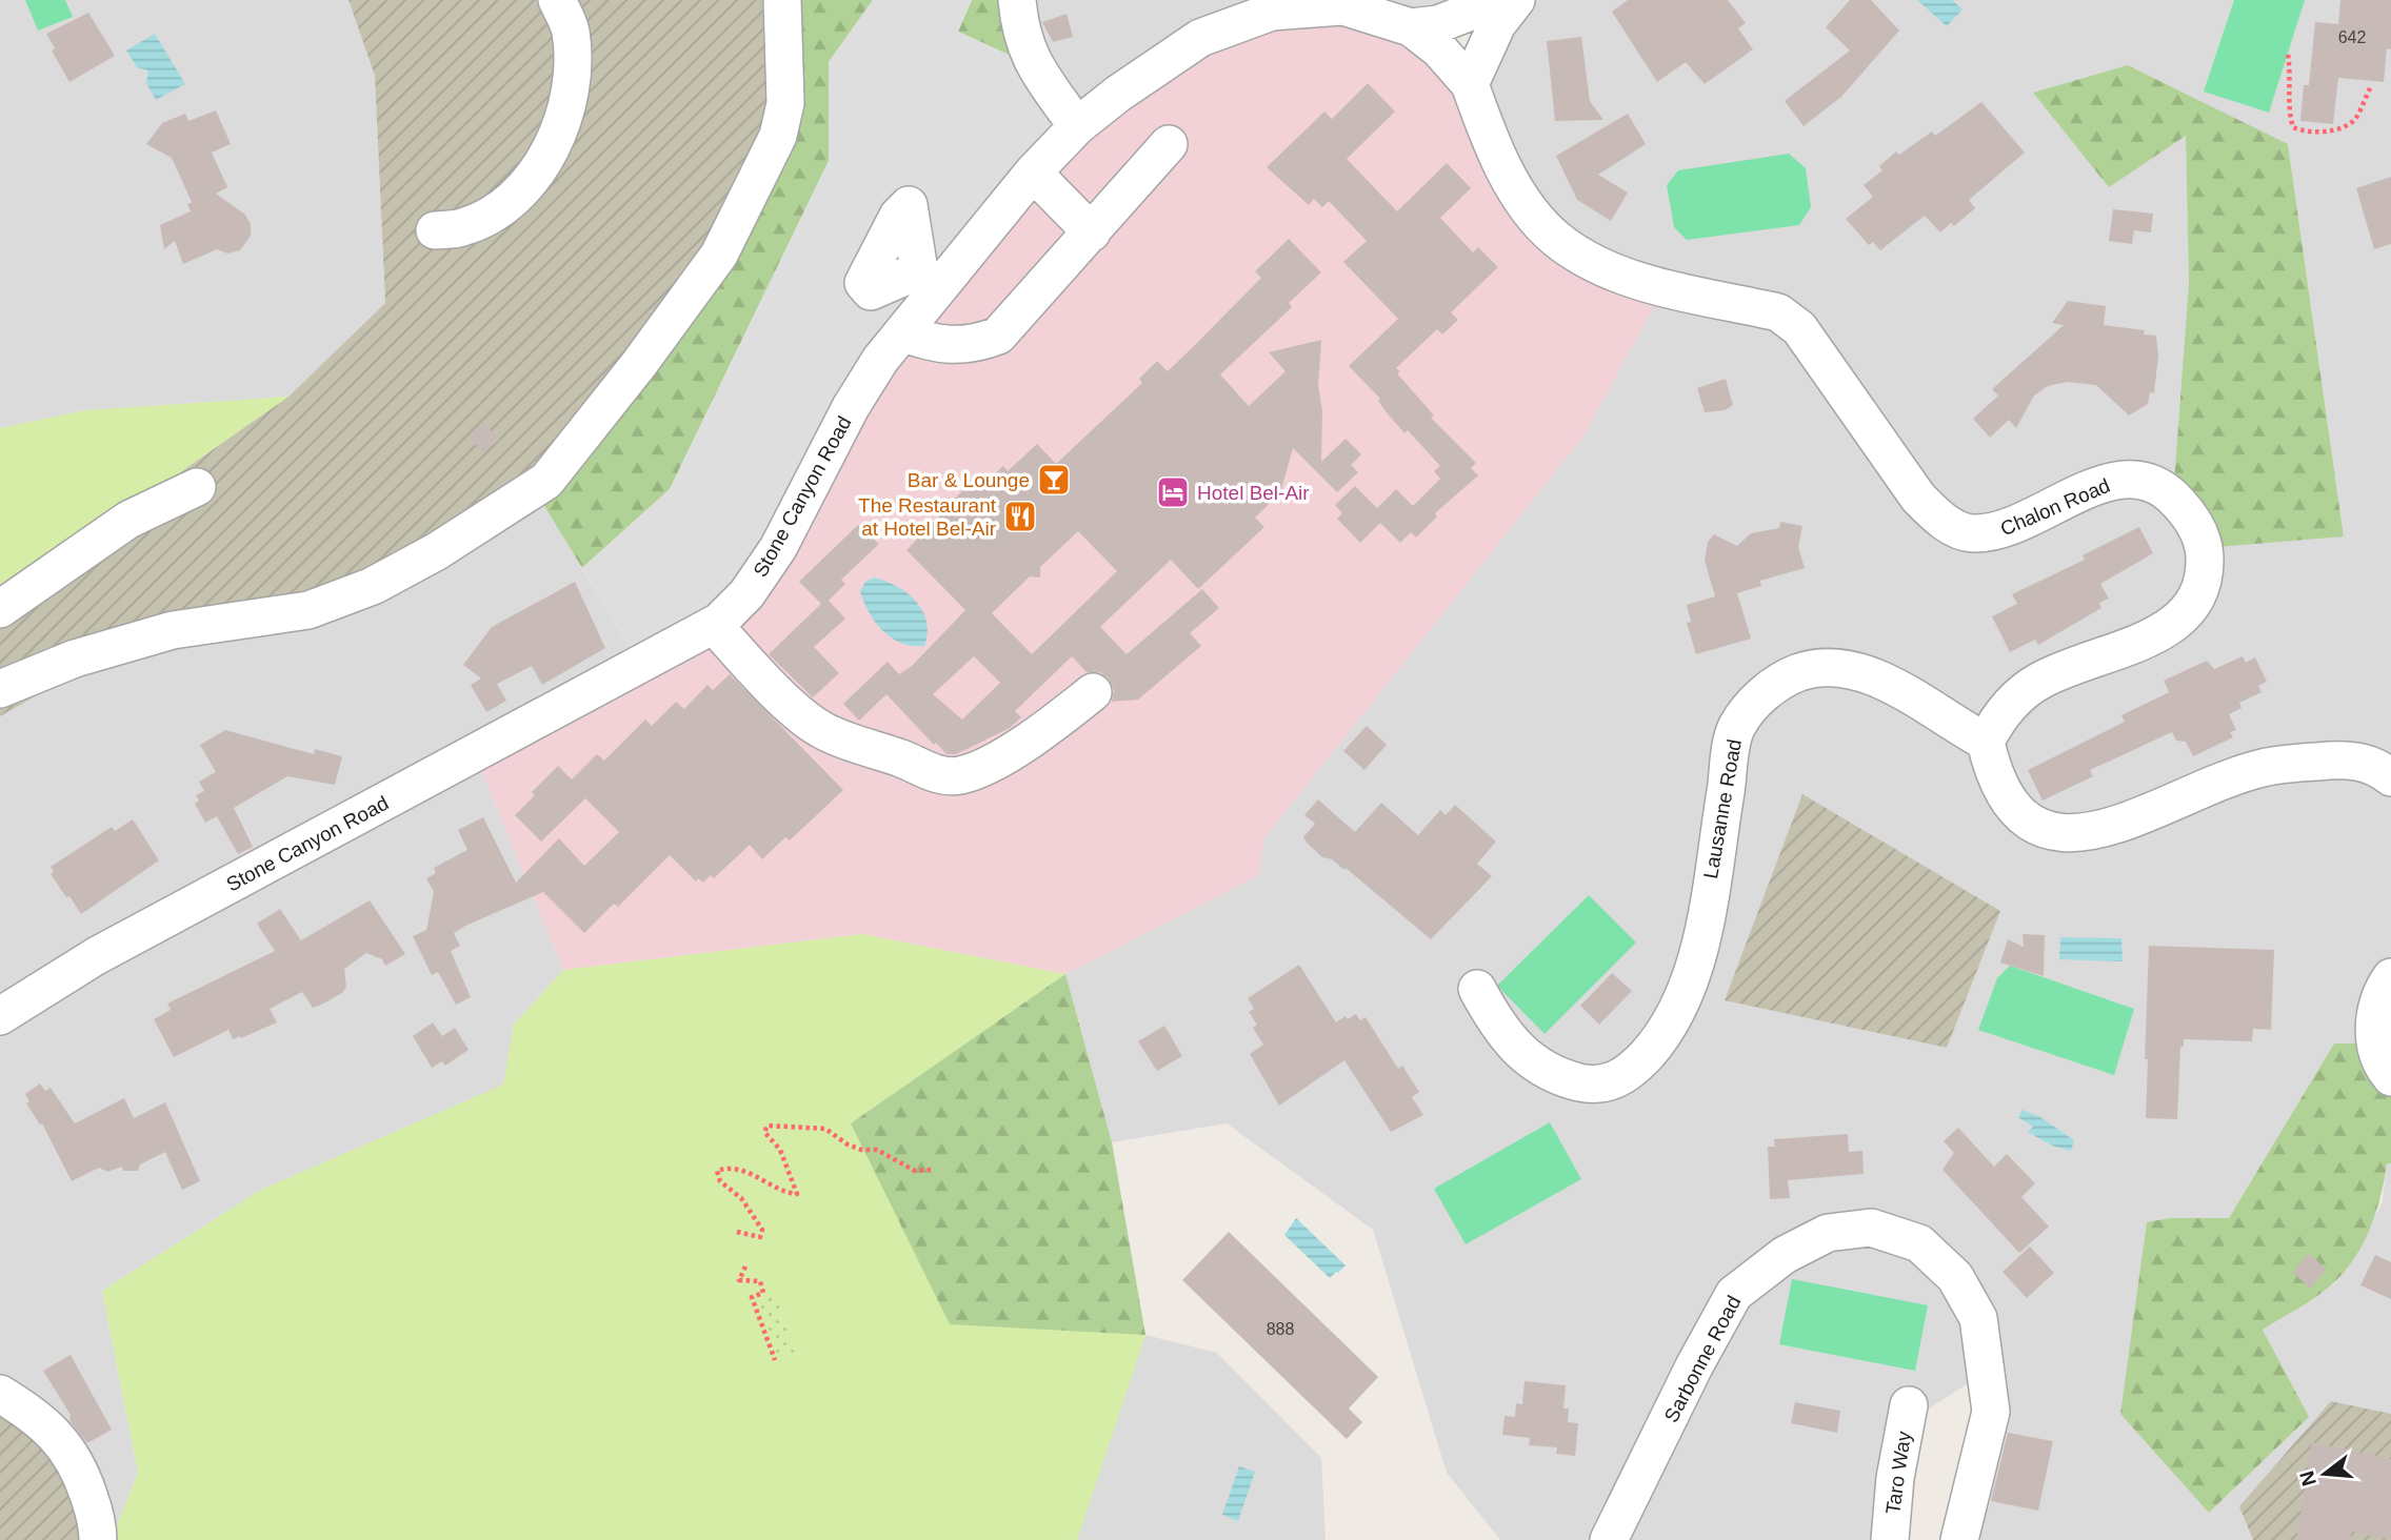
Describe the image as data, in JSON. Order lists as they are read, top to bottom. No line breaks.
{"streets":{"street":["Stone Canyon Road","Chalon Road","Lausanne Road","Sarbonne Road","Taro Way"]},"crossings":[["Stone Canyon Road","Chalon Road"],["Chalon Road","Lausanne Road"]],"places":{"bar":["Bar & Lounge"],"hotel":["Hotel Bel-Air"],"restaurant":["The Restaurant at Hotel Bel-Air"]},"house_numbers":["642","888"],"north":"left"}
